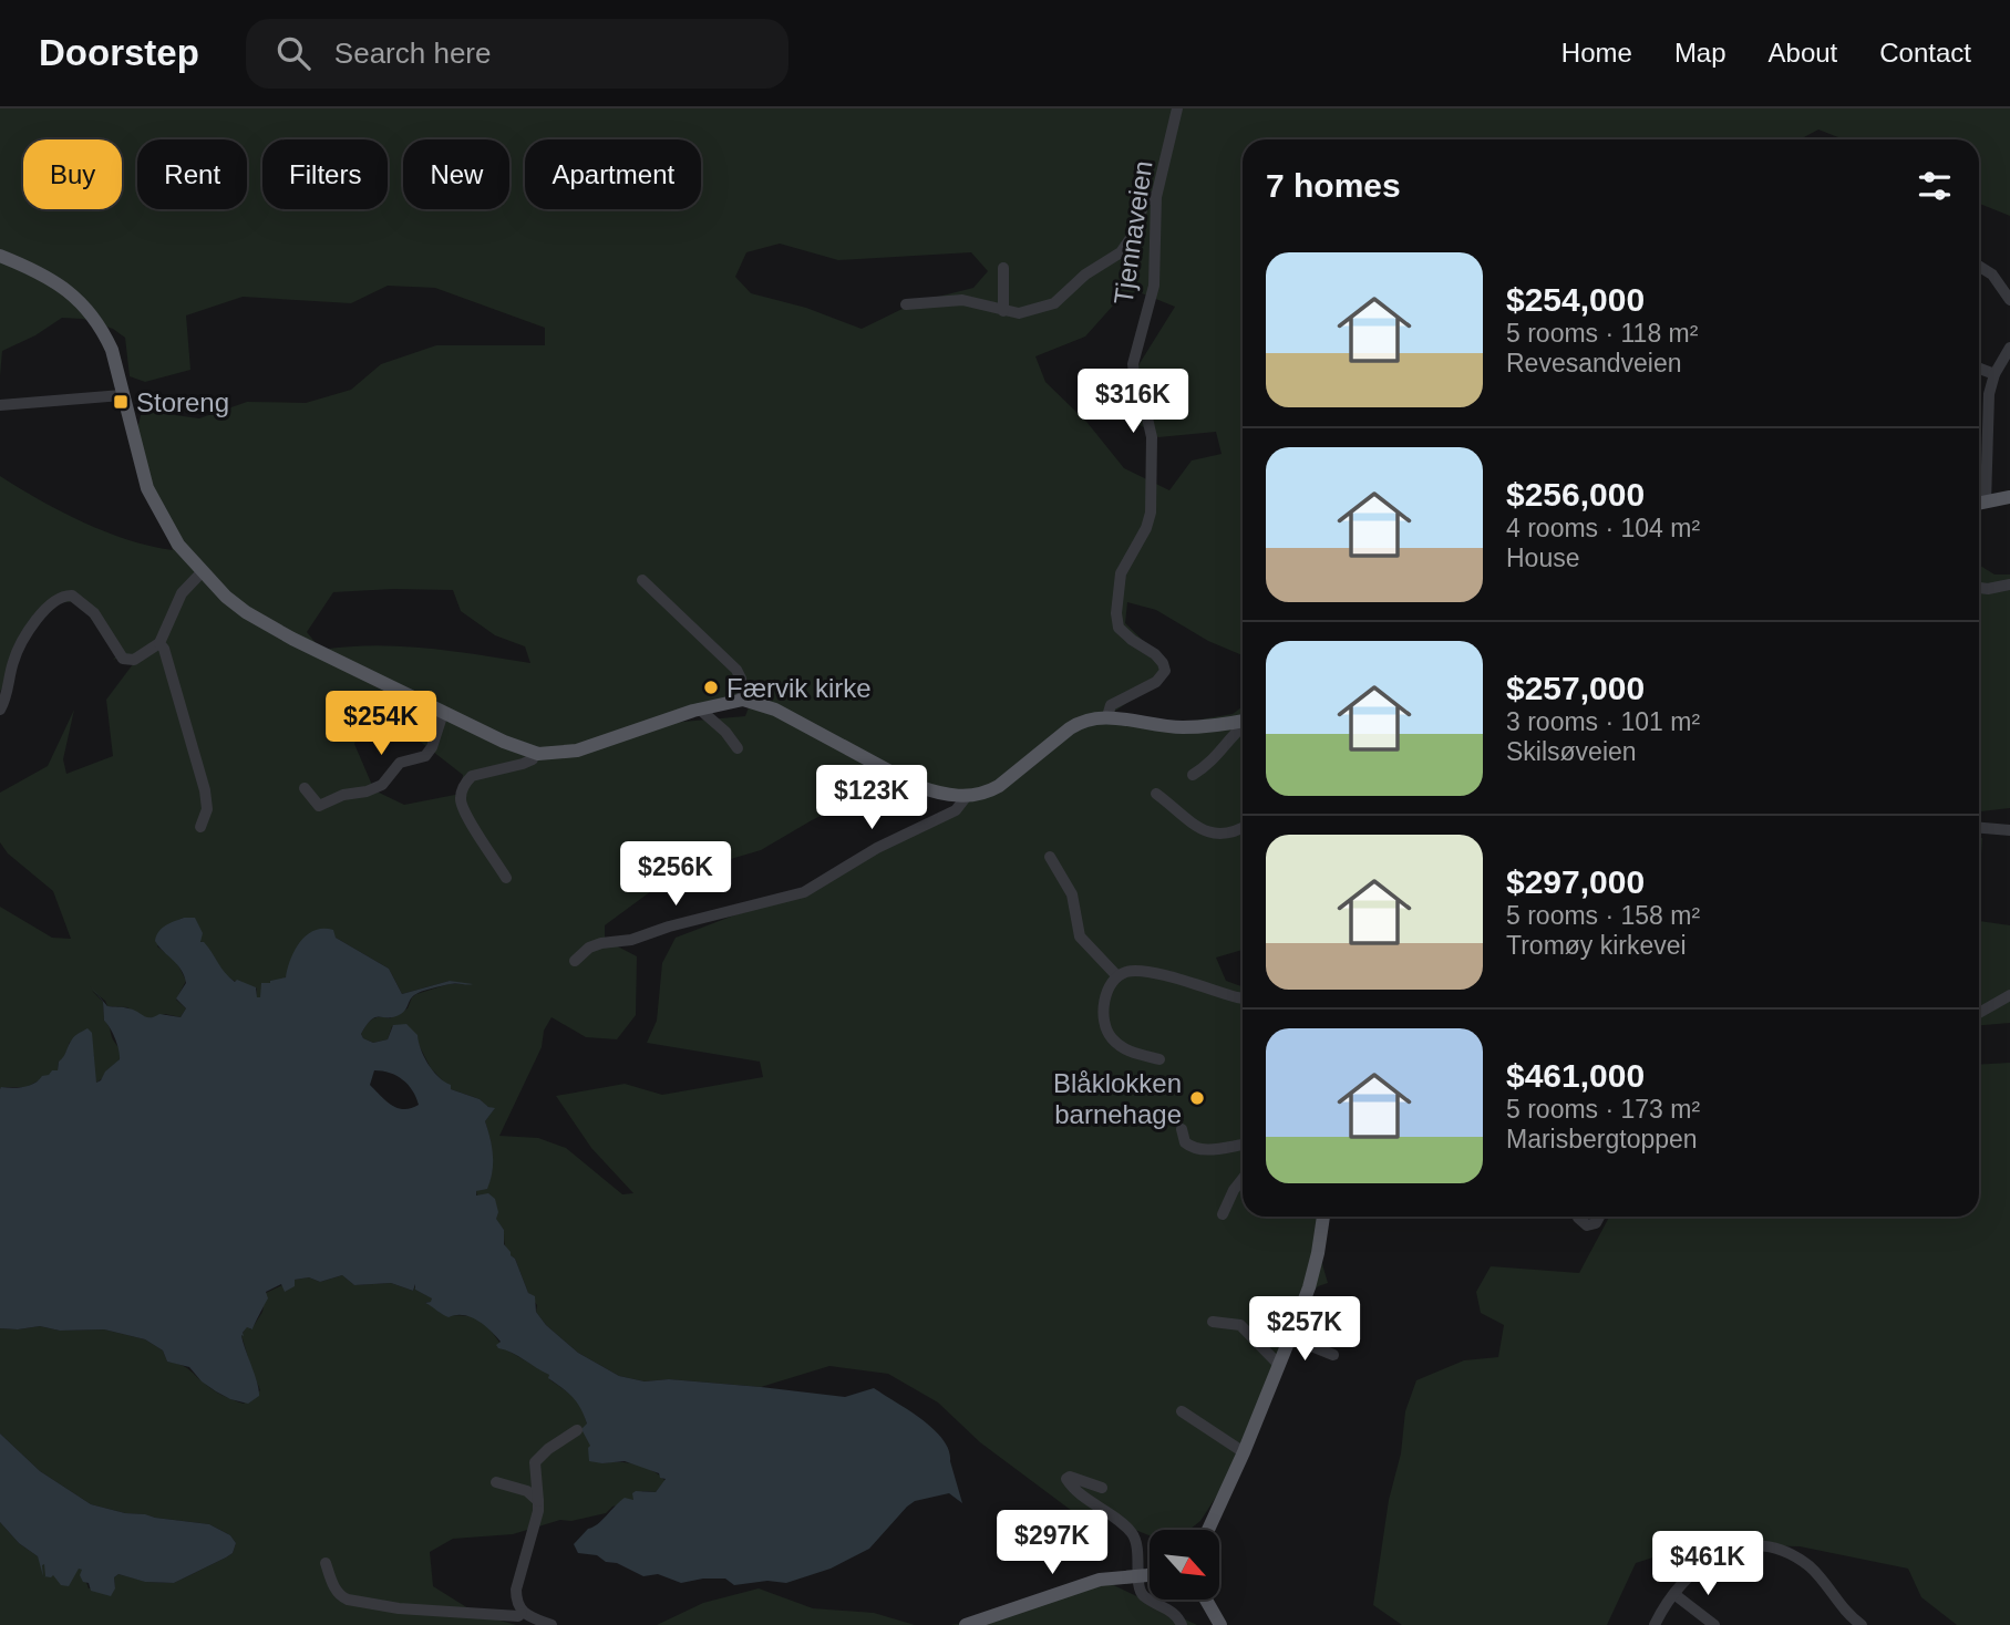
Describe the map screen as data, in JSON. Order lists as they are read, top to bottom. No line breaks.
{"streets":{"street":["Tjennaveien"]},"places":{"transit":["Storeng"],"other":["Færvik kirke","Blåklokken barnehage"]},"north":"bottom right","page":{"header":"Doorstep","search":"Search here","nav":["Home","Map","About","Contact"],"chip":["Buy","Rent","Filters","New","Apartment"],"heading":"7 homes","list":[{"name":"$254,000","note":"5 rooms · 118 m² · Revesandveien"},{"name":"$256,000","note":"4 rooms · 104 m² · House"},{"name":"$257,000","note":"3 rooms · 101 m² · Skilsøveien"},{"name":"$297,000","note":"5 rooms · 158 m² · Tromøy kirkevei"},{"name":"$461,000","note":"5 rooms · 173 m² · Marisbergtoppen"}],"price":["$316K","$254K","$123K","$256K","$257K","$297K","$461K"]}}
